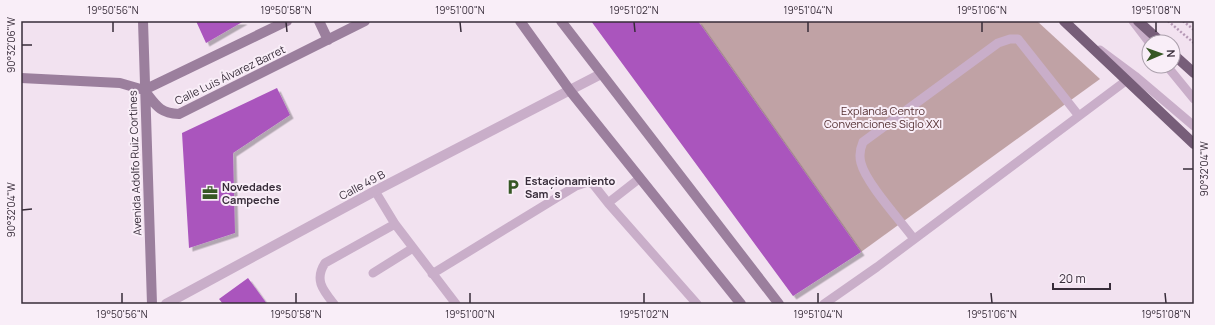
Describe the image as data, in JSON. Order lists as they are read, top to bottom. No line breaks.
{"streets":{"main road":["Calle Luis Álvarez Barret","Avenida Adolfo Ruiz Cortines"],"street":["Calle 49 B"]},"crossings":[["Calle Luis Álvarez Barret","Avenida Adolfo Ruiz Cortines"]],"parks":["Explanda Centro Convenciones Siglo XXI"],"places":{"parking":["Estacionamiento Sam´s"],"office":["Novedades Campeche"]},"scale_bar":"20 m","north":"right","coordinates":["19°50'56\"N","19°50'58\"N","19°51'00\"N","19°51'02\"N","19°51'04\"N","19°51'06\"N","19°51'08\"N","90°32'06\"W","90°32'04\"W"]}
